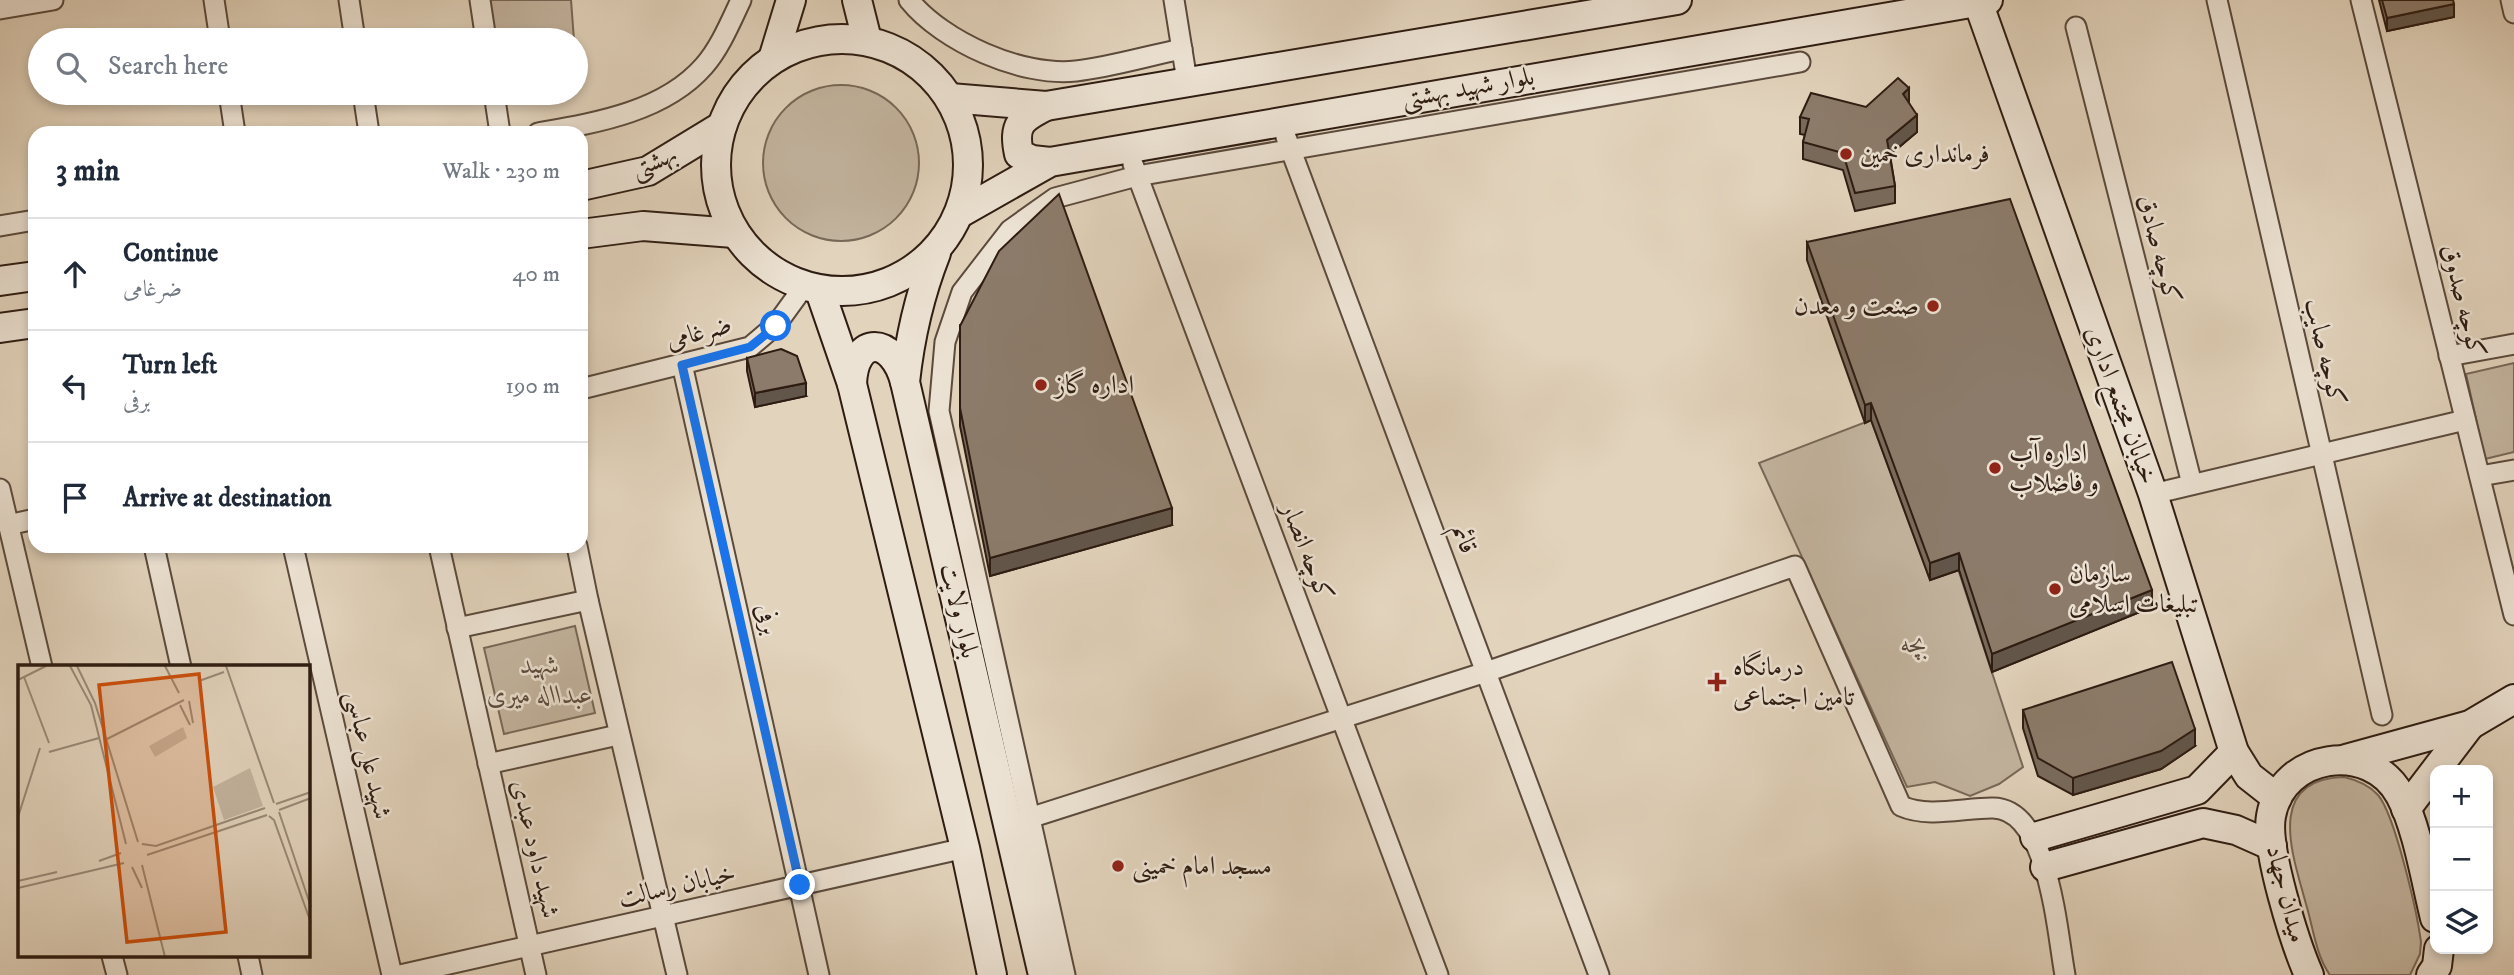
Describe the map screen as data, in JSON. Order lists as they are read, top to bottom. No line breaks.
{"streets":{"main road":["بلوار شهید بهشتی","بهشتی","خیابان مجتمع اداری","بلوار ولایت","میدان جهاد"],"street":["کوچه صادق","کوچه صدوق","ضرغامی","کوچه صایب","قائم","کوچه انصار","برفی","شهید علی عباسی","شهید داود عبدی","خیابان رسالت"]},"crossings":[["بلوار شهید بهشتی","خیابان مجتمع اداری"],["بلوار شهید بهشتی","قائم"],["بلوار شهید بهشتی","کوچه انصار"],["ضرغامی","بلوار ولایت"],["ضرغامی","برفی"],["خیابان مجتمع اداری","میدان جهاد"],["بلوار ولایت","خیابان رسالت"],["برفی","خیابان رسالت"],["شهید داود عبدی","خیابان رسالت"]],"parks":["بچه","شهید عبدااله میری"],"places":{"other":["فرمانداری خمین","صنعت و معدن","اداره گاز","اداره آب و فاضلاب","سازمان تبلیغات اسلامی","مسجد امام خمینی"],"health":["درمانگاه تامین اجتماعی"]},"page":{"search":"Search here","heading":["3 min","Walk · 230 m"],"list":[["Continue","ضرغامی","40 m"],["Turn left","برفی","190 m"],"Arrive at destination"],"map_buttons":["+","−"]}}
